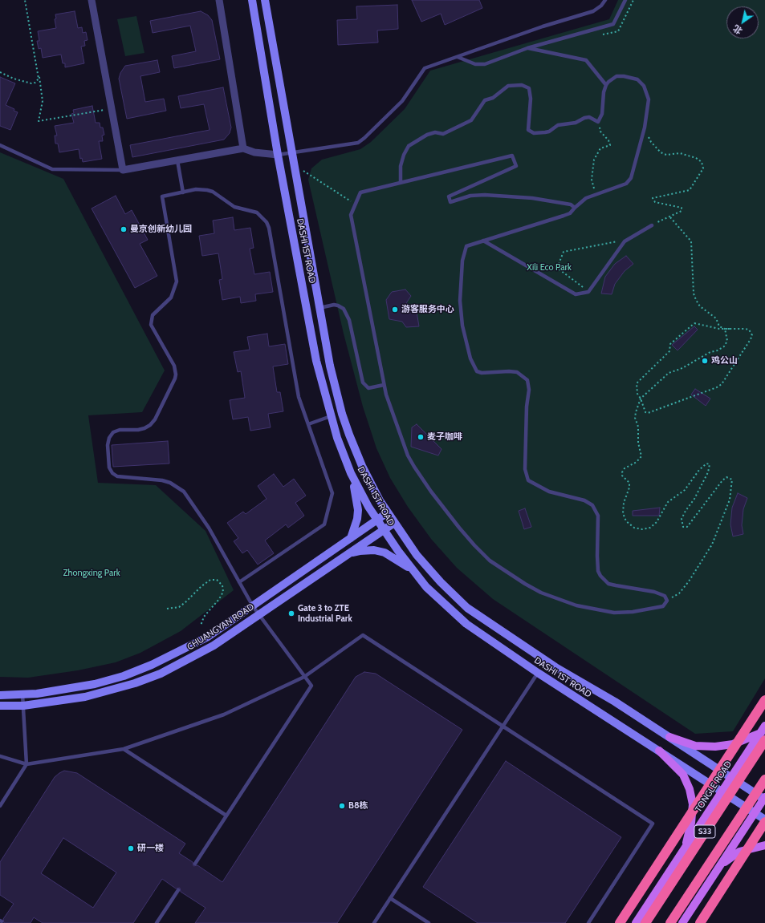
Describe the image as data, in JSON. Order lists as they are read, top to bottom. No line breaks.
{"streets":{"highway":["S33"],"main road":["DASHI 1ST ROAD","CHUANGYAN ROAD","TONGLE ROAD"]},"crossings":[["DASHI 1ST ROAD","CHUANGYAN ROAD"],["DASHI 1ST ROAD","TONGLE ROAD"],["TONGLE ROAD","S33"]],"parks":["Xili Eco Park","Zhongxing Park"],"places":["曼京创新幼儿园","游客服务中心","鸡公山","麦子咖啡","Gate 3 to ZTE Industrial Park","B8栋","研一楼"],"north":"bottom left"}
